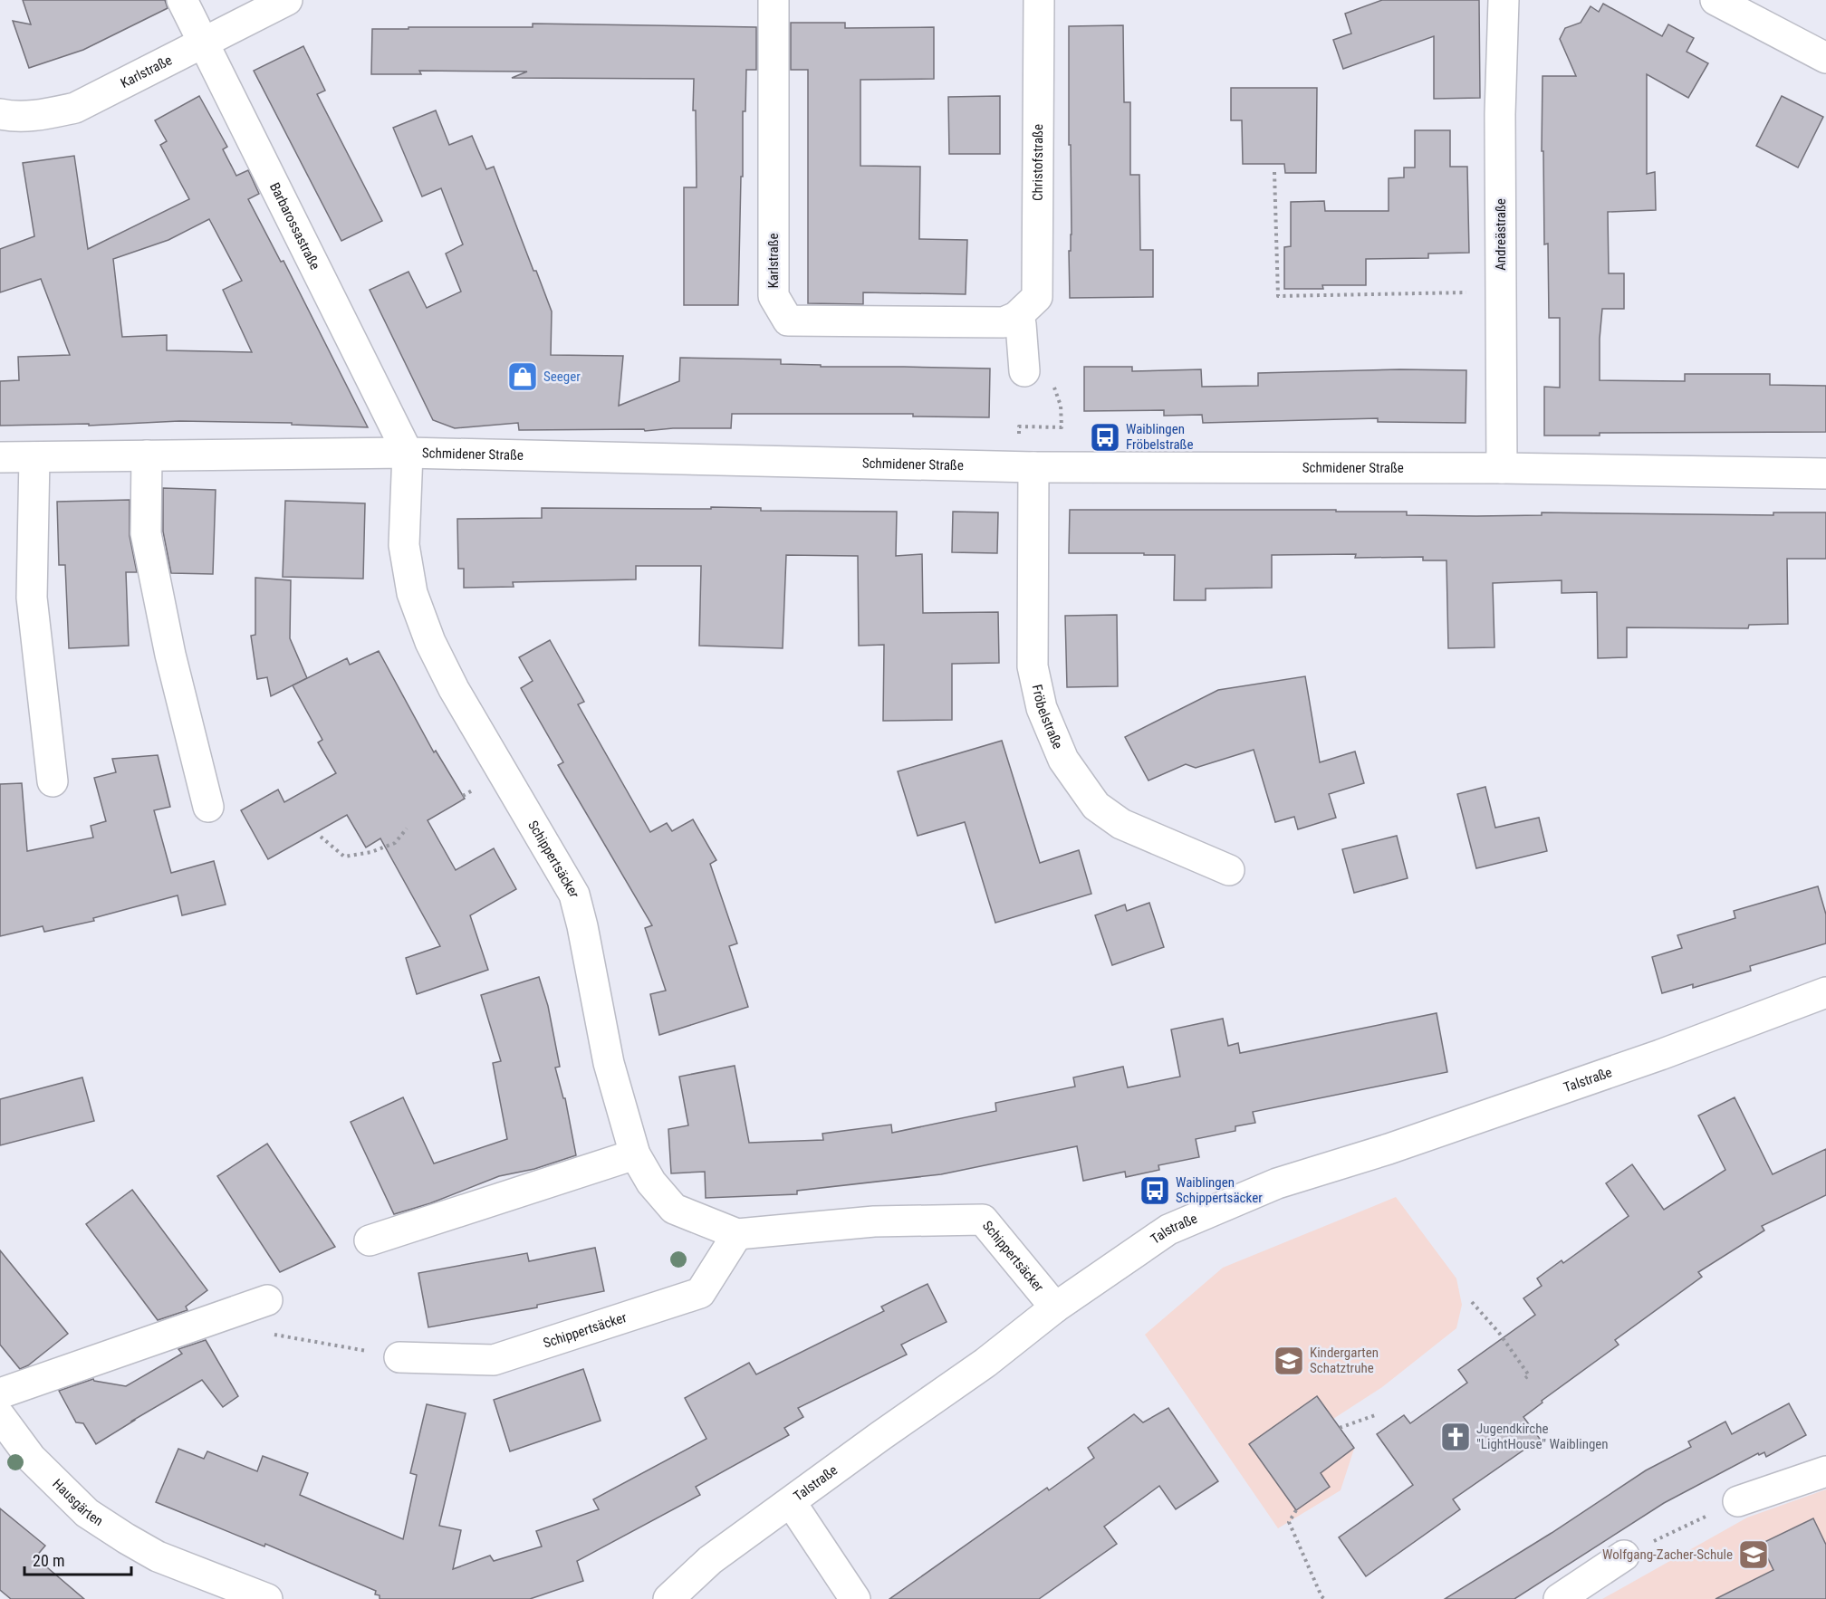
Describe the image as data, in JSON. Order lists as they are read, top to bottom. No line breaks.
{"streets":{"street":["Karlstraße","Christofstraße","Barbarossastraße","Andreästraße","Schmidener Straße","Fröbelstraße","Schippertsäcker","Talstraße","Hausgärten"]},"crossings":[["Karlstraße","Christofstraße"],["Karlstraße","Barbarossastraße"],["Barbarossastraße","Schmidener Straße"],["Barbarossastraße","Schippertsäcker"],["Andreästraße","Schmidener Straße"],["Schmidener Straße","Fröbelstraße"],["Schmidener Straße","Schippertsäcker"],["Schippertsäcker","Talstraße"]],"places":{"shop":["Seeger"],"bus stop":["Waiblingen Fröbelstraße","Waiblingen Schippertsäcker"],"school or university":["Kindergarten Schatztruhe","Wolfgang-Zacher-Schule"],"church":["Jugendkirche \"LightHouse\" Waiblingen"]},"scale_bar":"20 m"}
